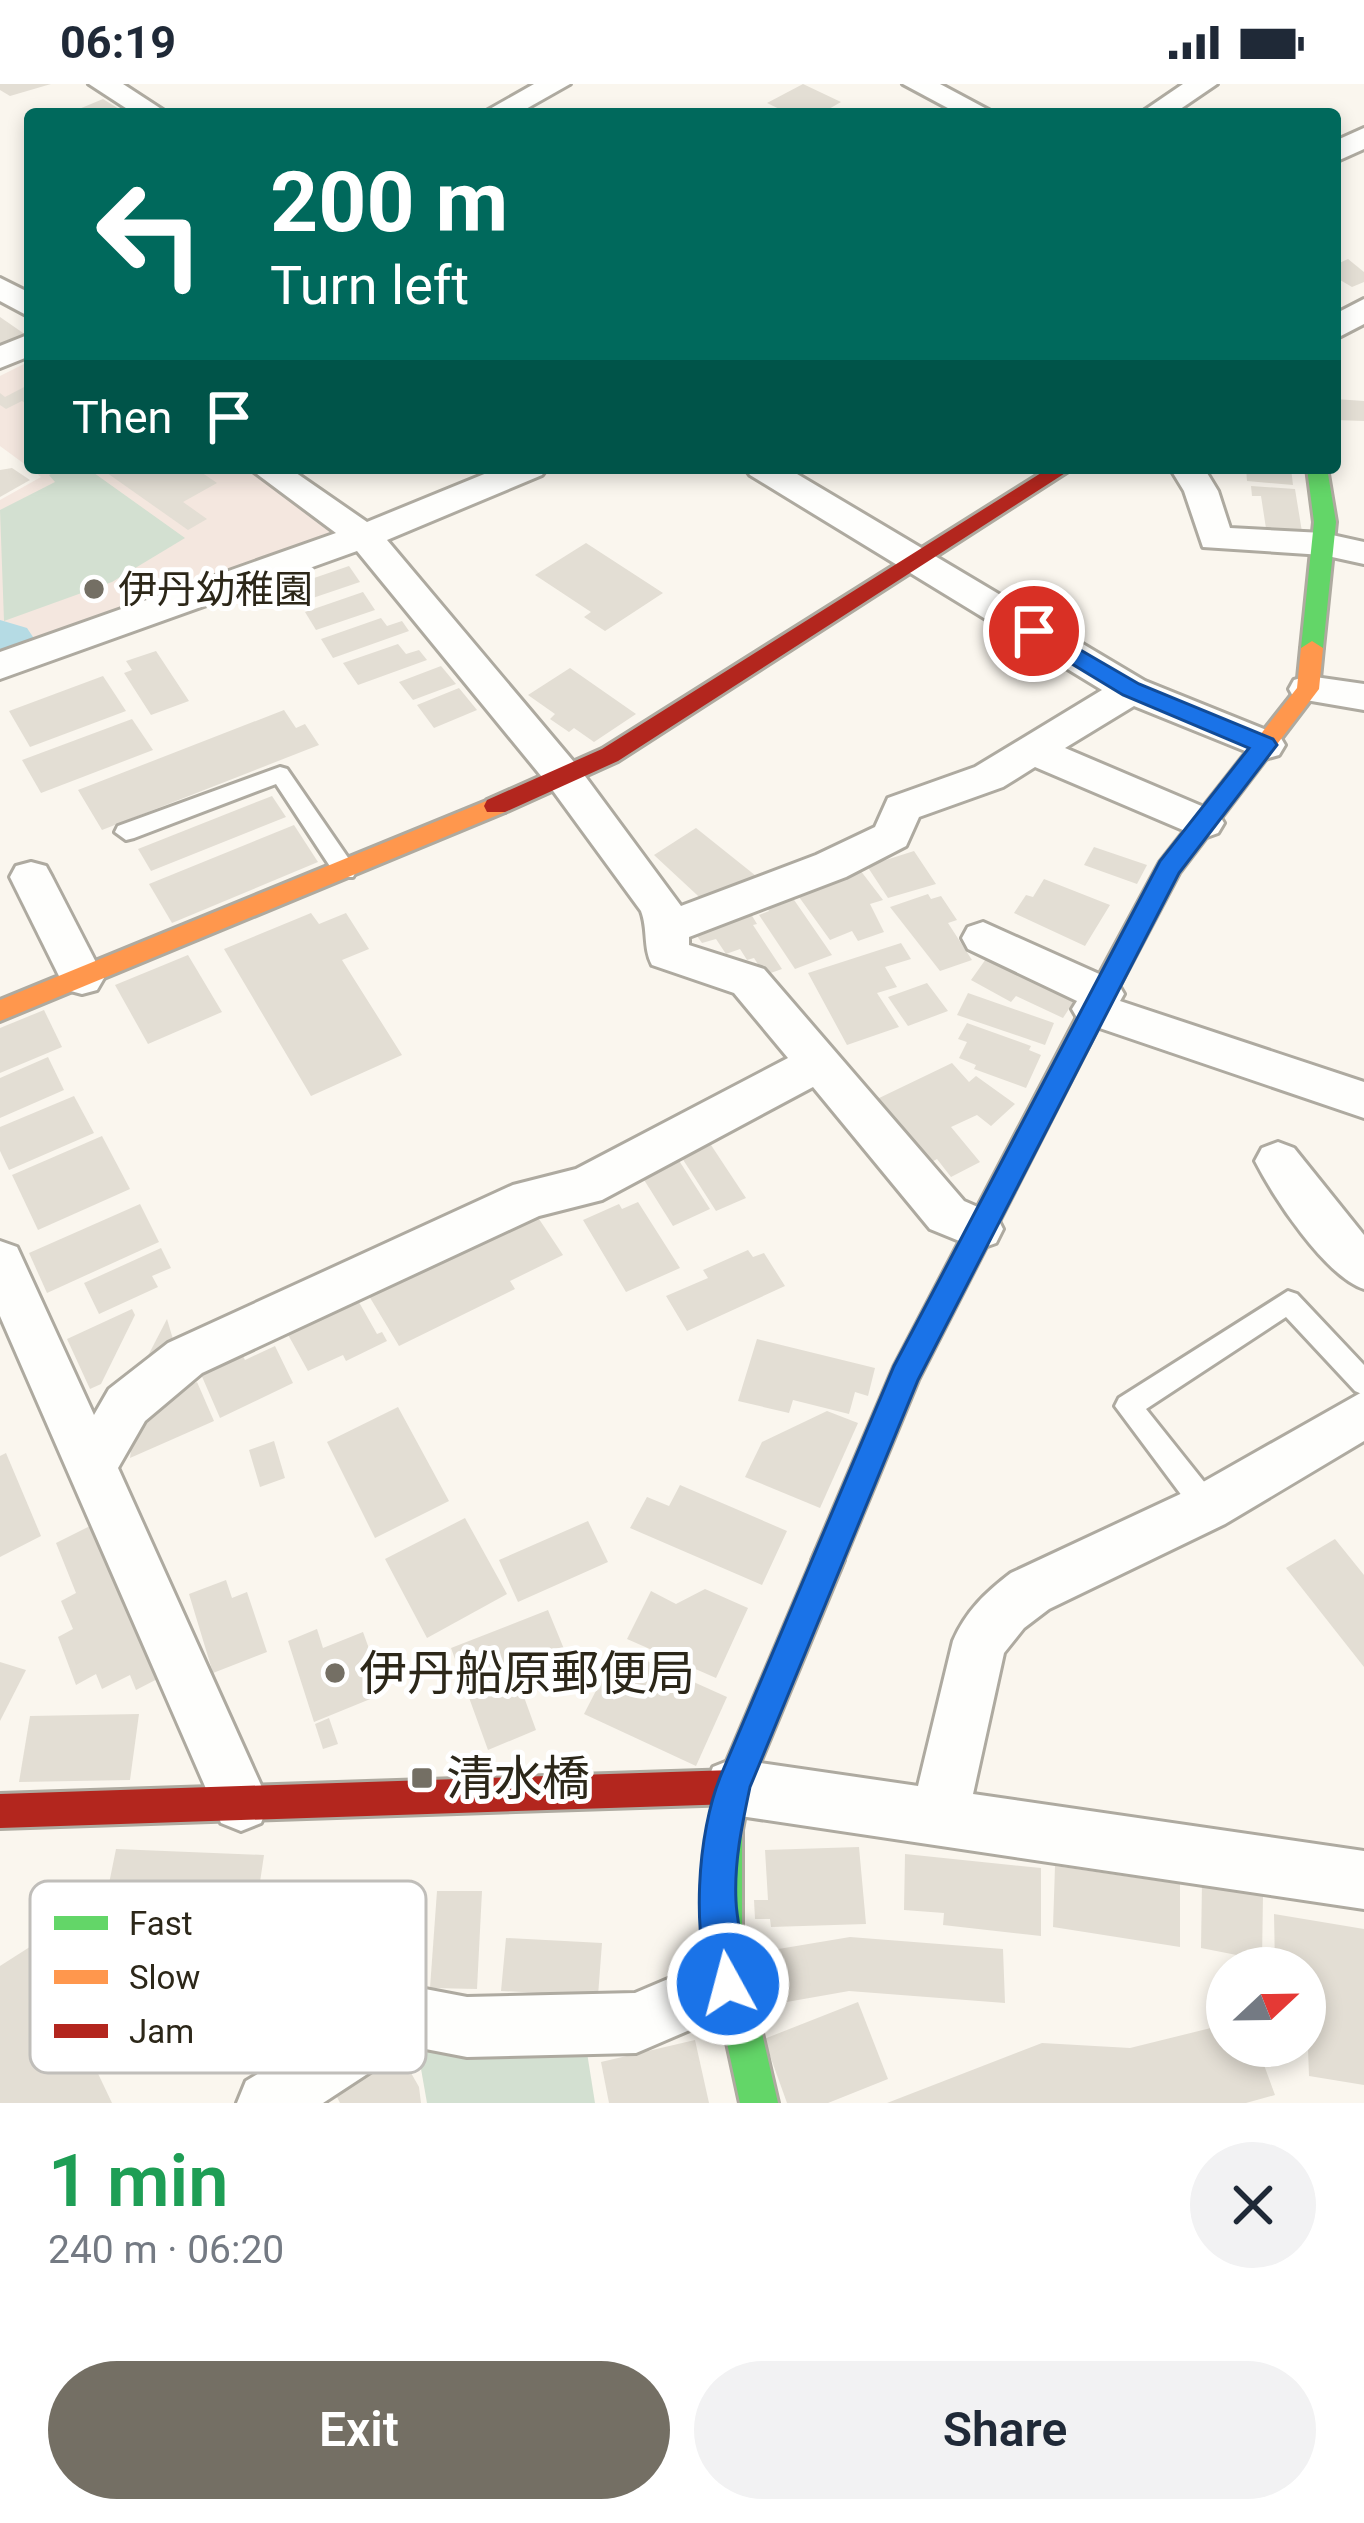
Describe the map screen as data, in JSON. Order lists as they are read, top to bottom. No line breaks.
{"places":{"other":["伊丹幼稚園","伊丹船原郵便局"],"transit":["清水橋"]},"legend":["Fast","Slow","Jam"],"north":"right","page":{"status":"06:19","turn":["200 m","Turn left"],"then":"Then","heading":["1 min","240 m · 06:20"],"buttons":["Exit","Share"]}}
